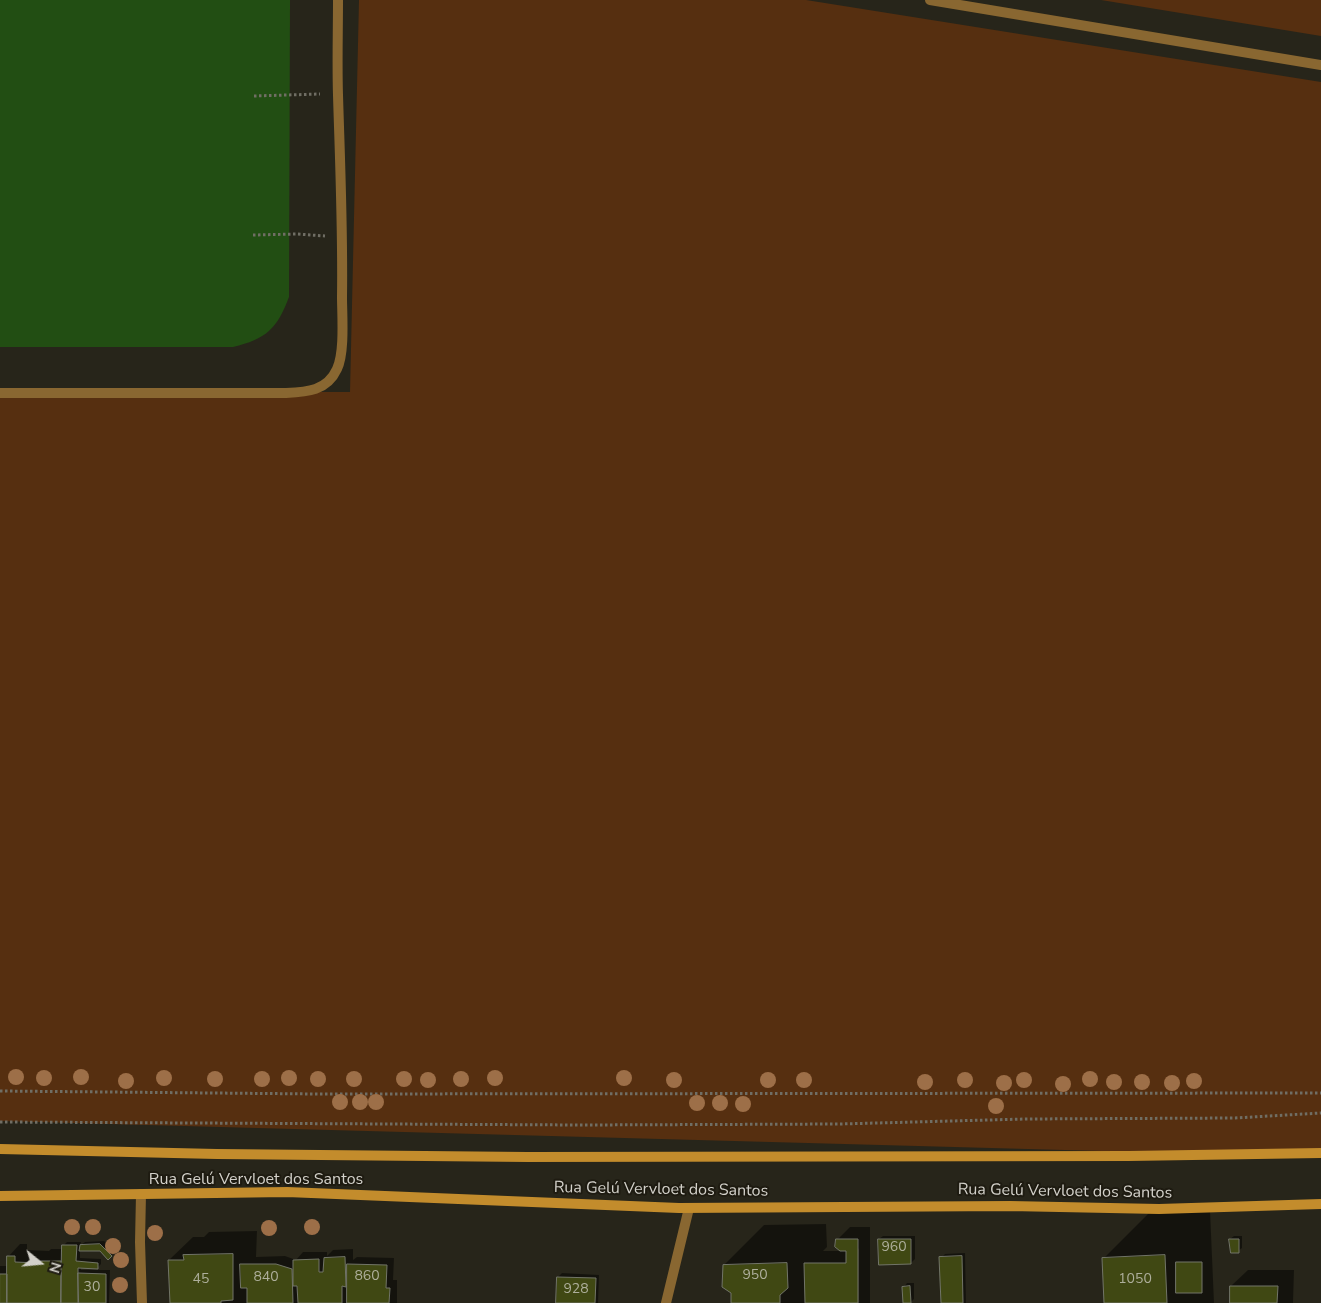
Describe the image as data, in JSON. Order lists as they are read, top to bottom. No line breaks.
{"streets":{"main road":["Rua Gelú Vervloet dos Santos"]},"house_numbers":["960","950","860","840","45","1050","30","928"],"north":"right"}
